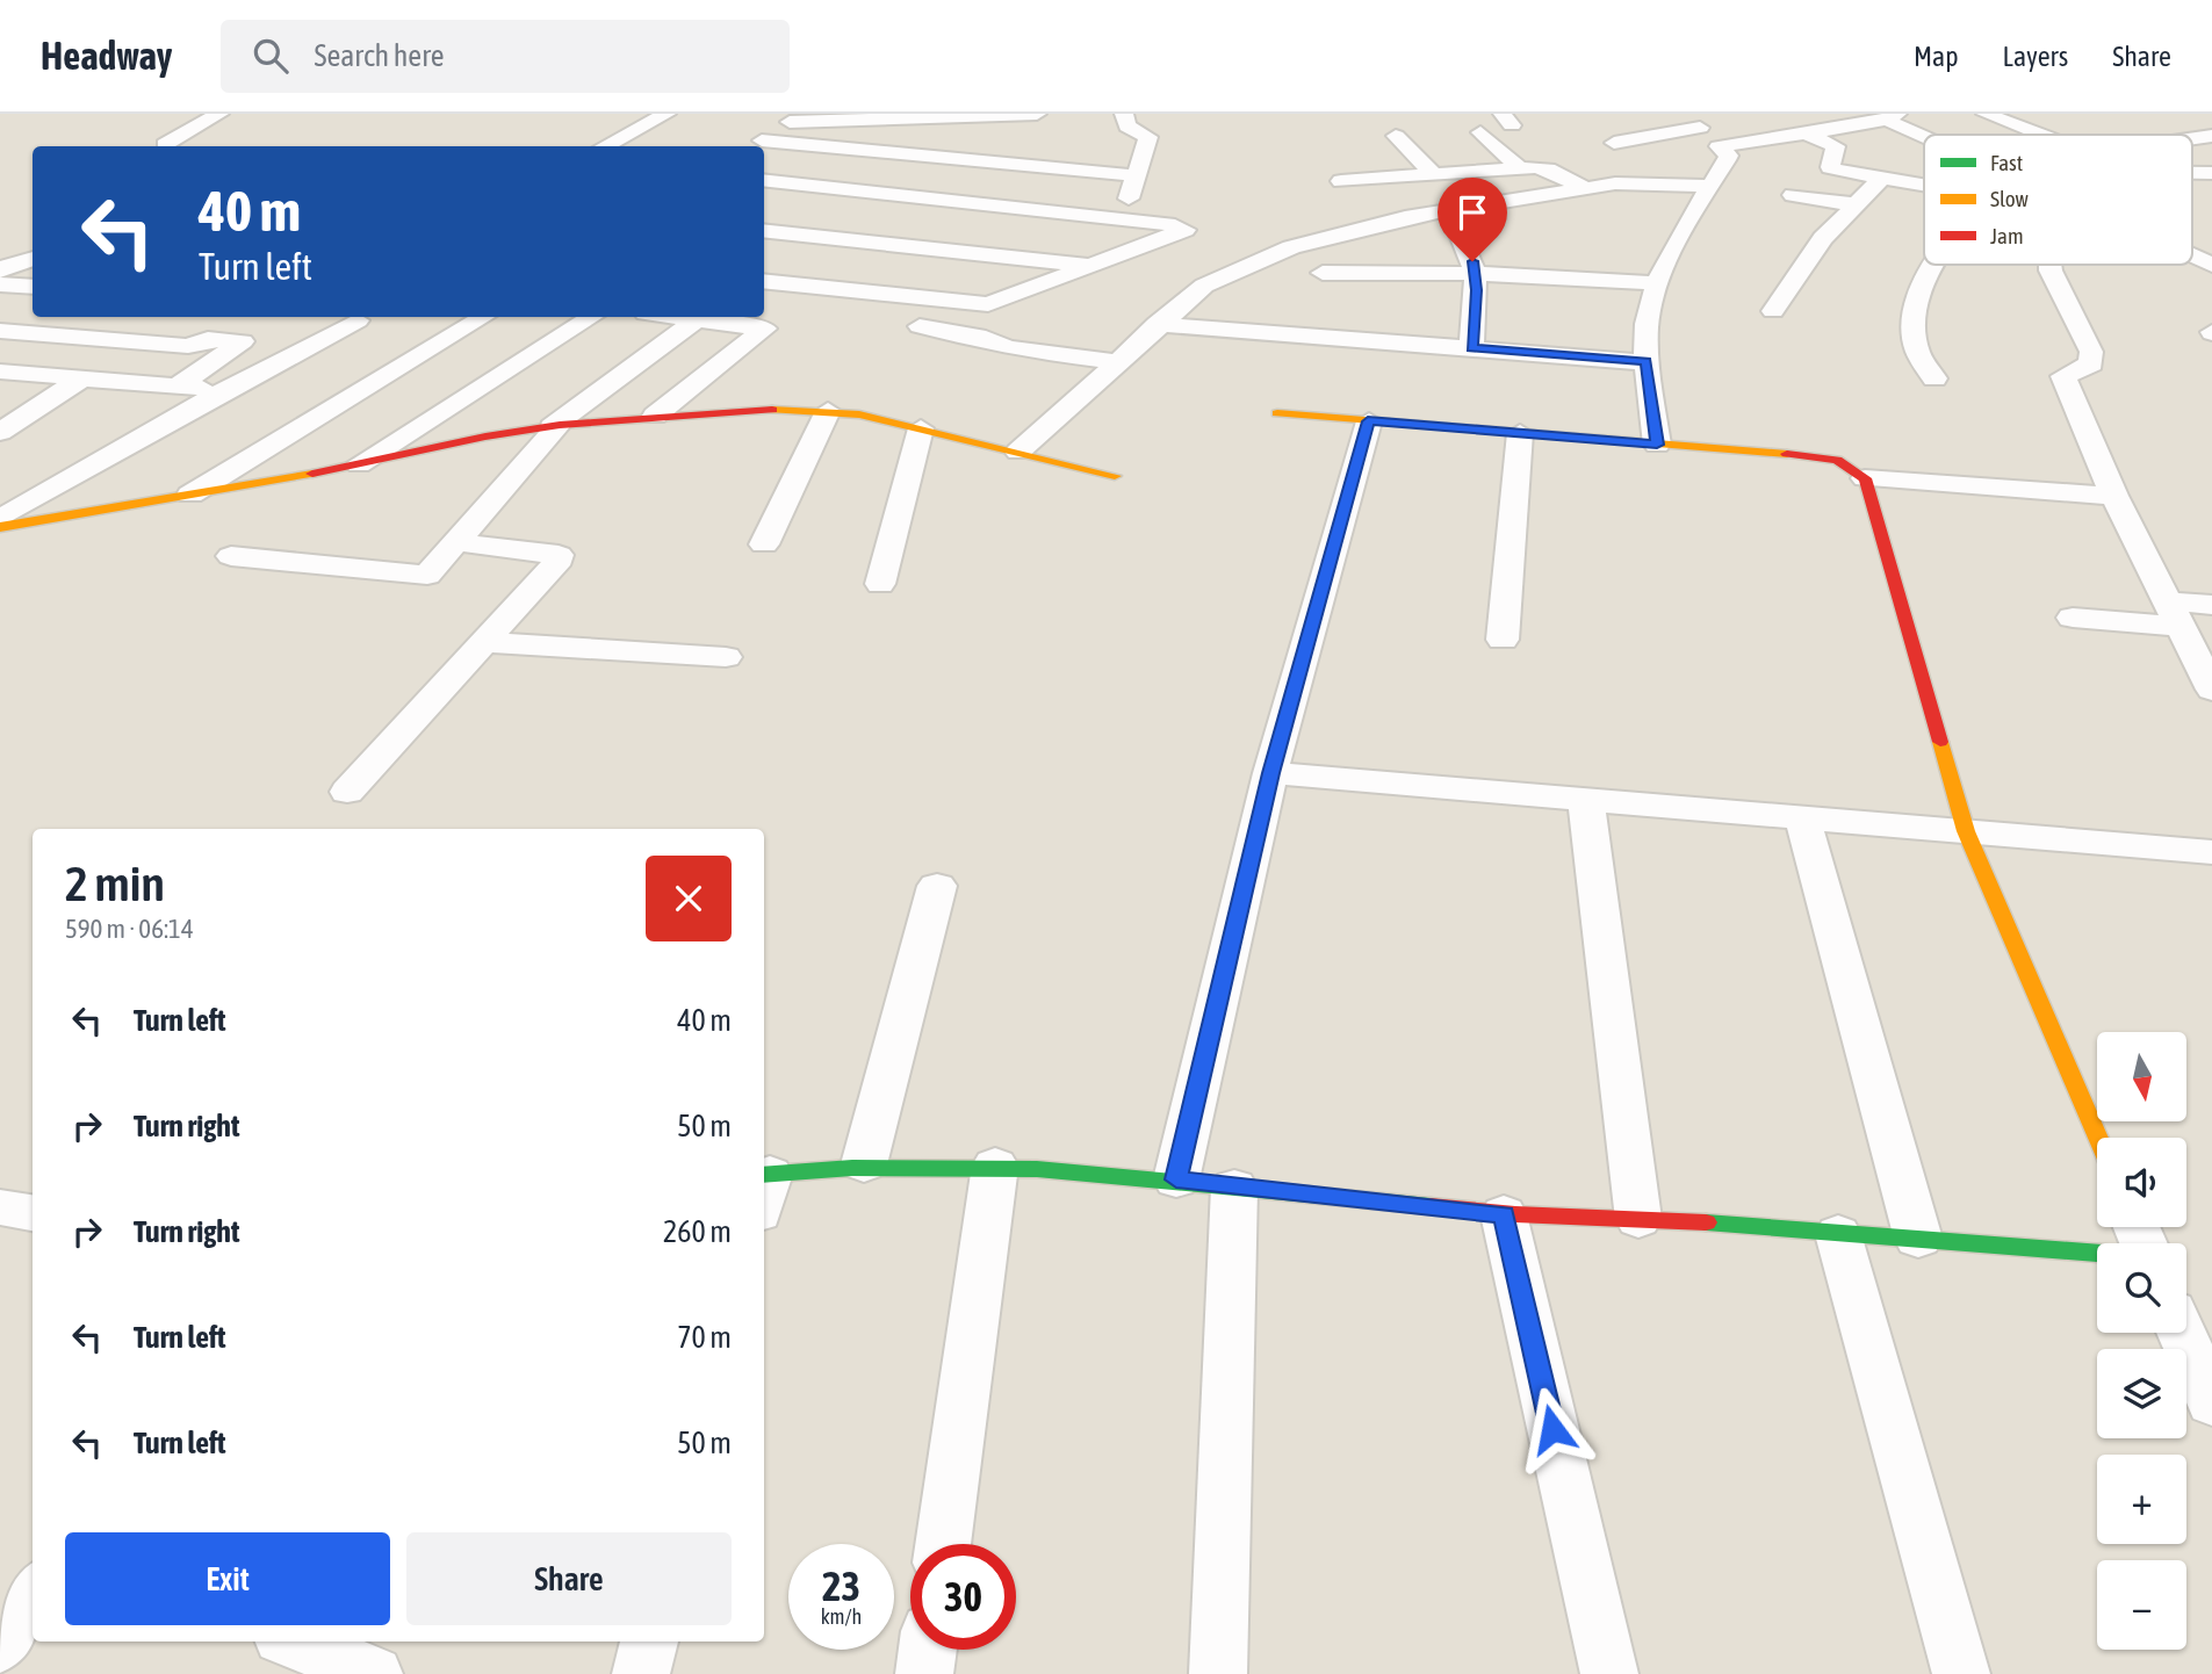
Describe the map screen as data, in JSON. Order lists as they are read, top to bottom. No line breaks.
{"legend":["Fast","Slow","Jam"],"north":"bottom","page":{"header":"Headway","search":"Search here","nav":["Map","Layers","Share"],"turn":["40 m","Turn left"],"heading":["2 min","590 m · 06:14"],"list":[{"name":"Turn left","value":"40 m"},{"name":"Turn right","value":"50 m"},{"name":"Turn right","value":"260 m"},{"name":"Turn left","value":"70 m"},{"name":"Turn left","value":"50 m"}],"map_buttons":["+","−"],"buttons":["Exit","Share"],"speed":"23 km/h","limit":"30"}}
